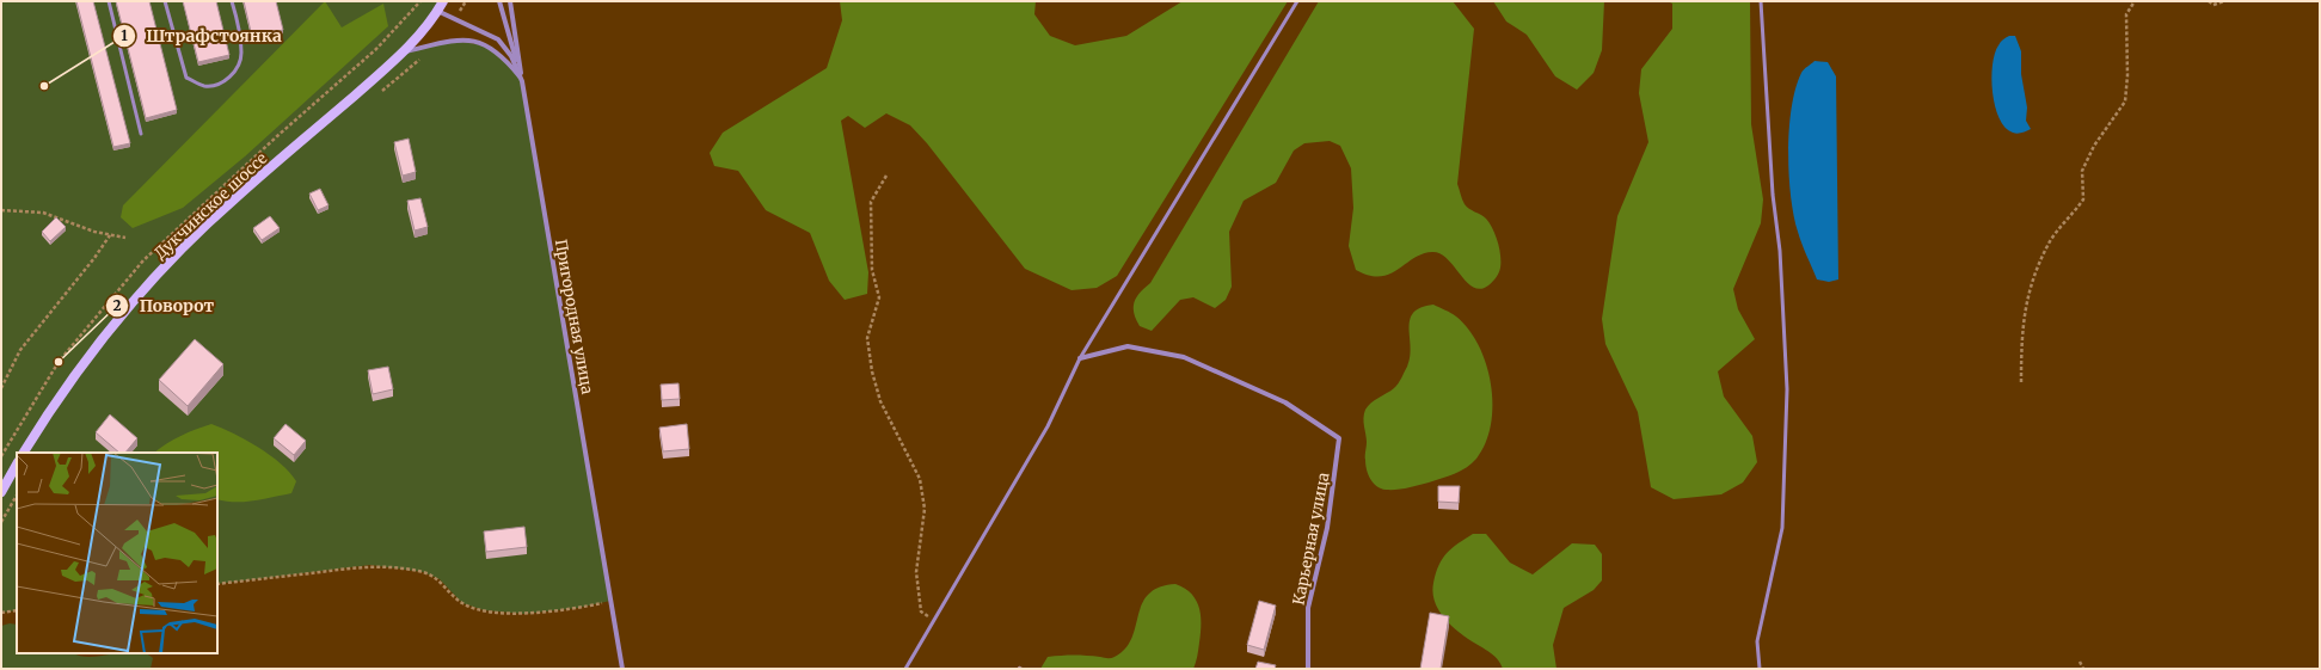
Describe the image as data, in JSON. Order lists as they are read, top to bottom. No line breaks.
{"streets":{"street":["Дукчинское шоссе","Пригородная улица","Карьерная улица"]},"crossings":[["Дукчинское шоссе","Пригородная улица"]],"places":["Штрафстоянка","Поворот"]}
